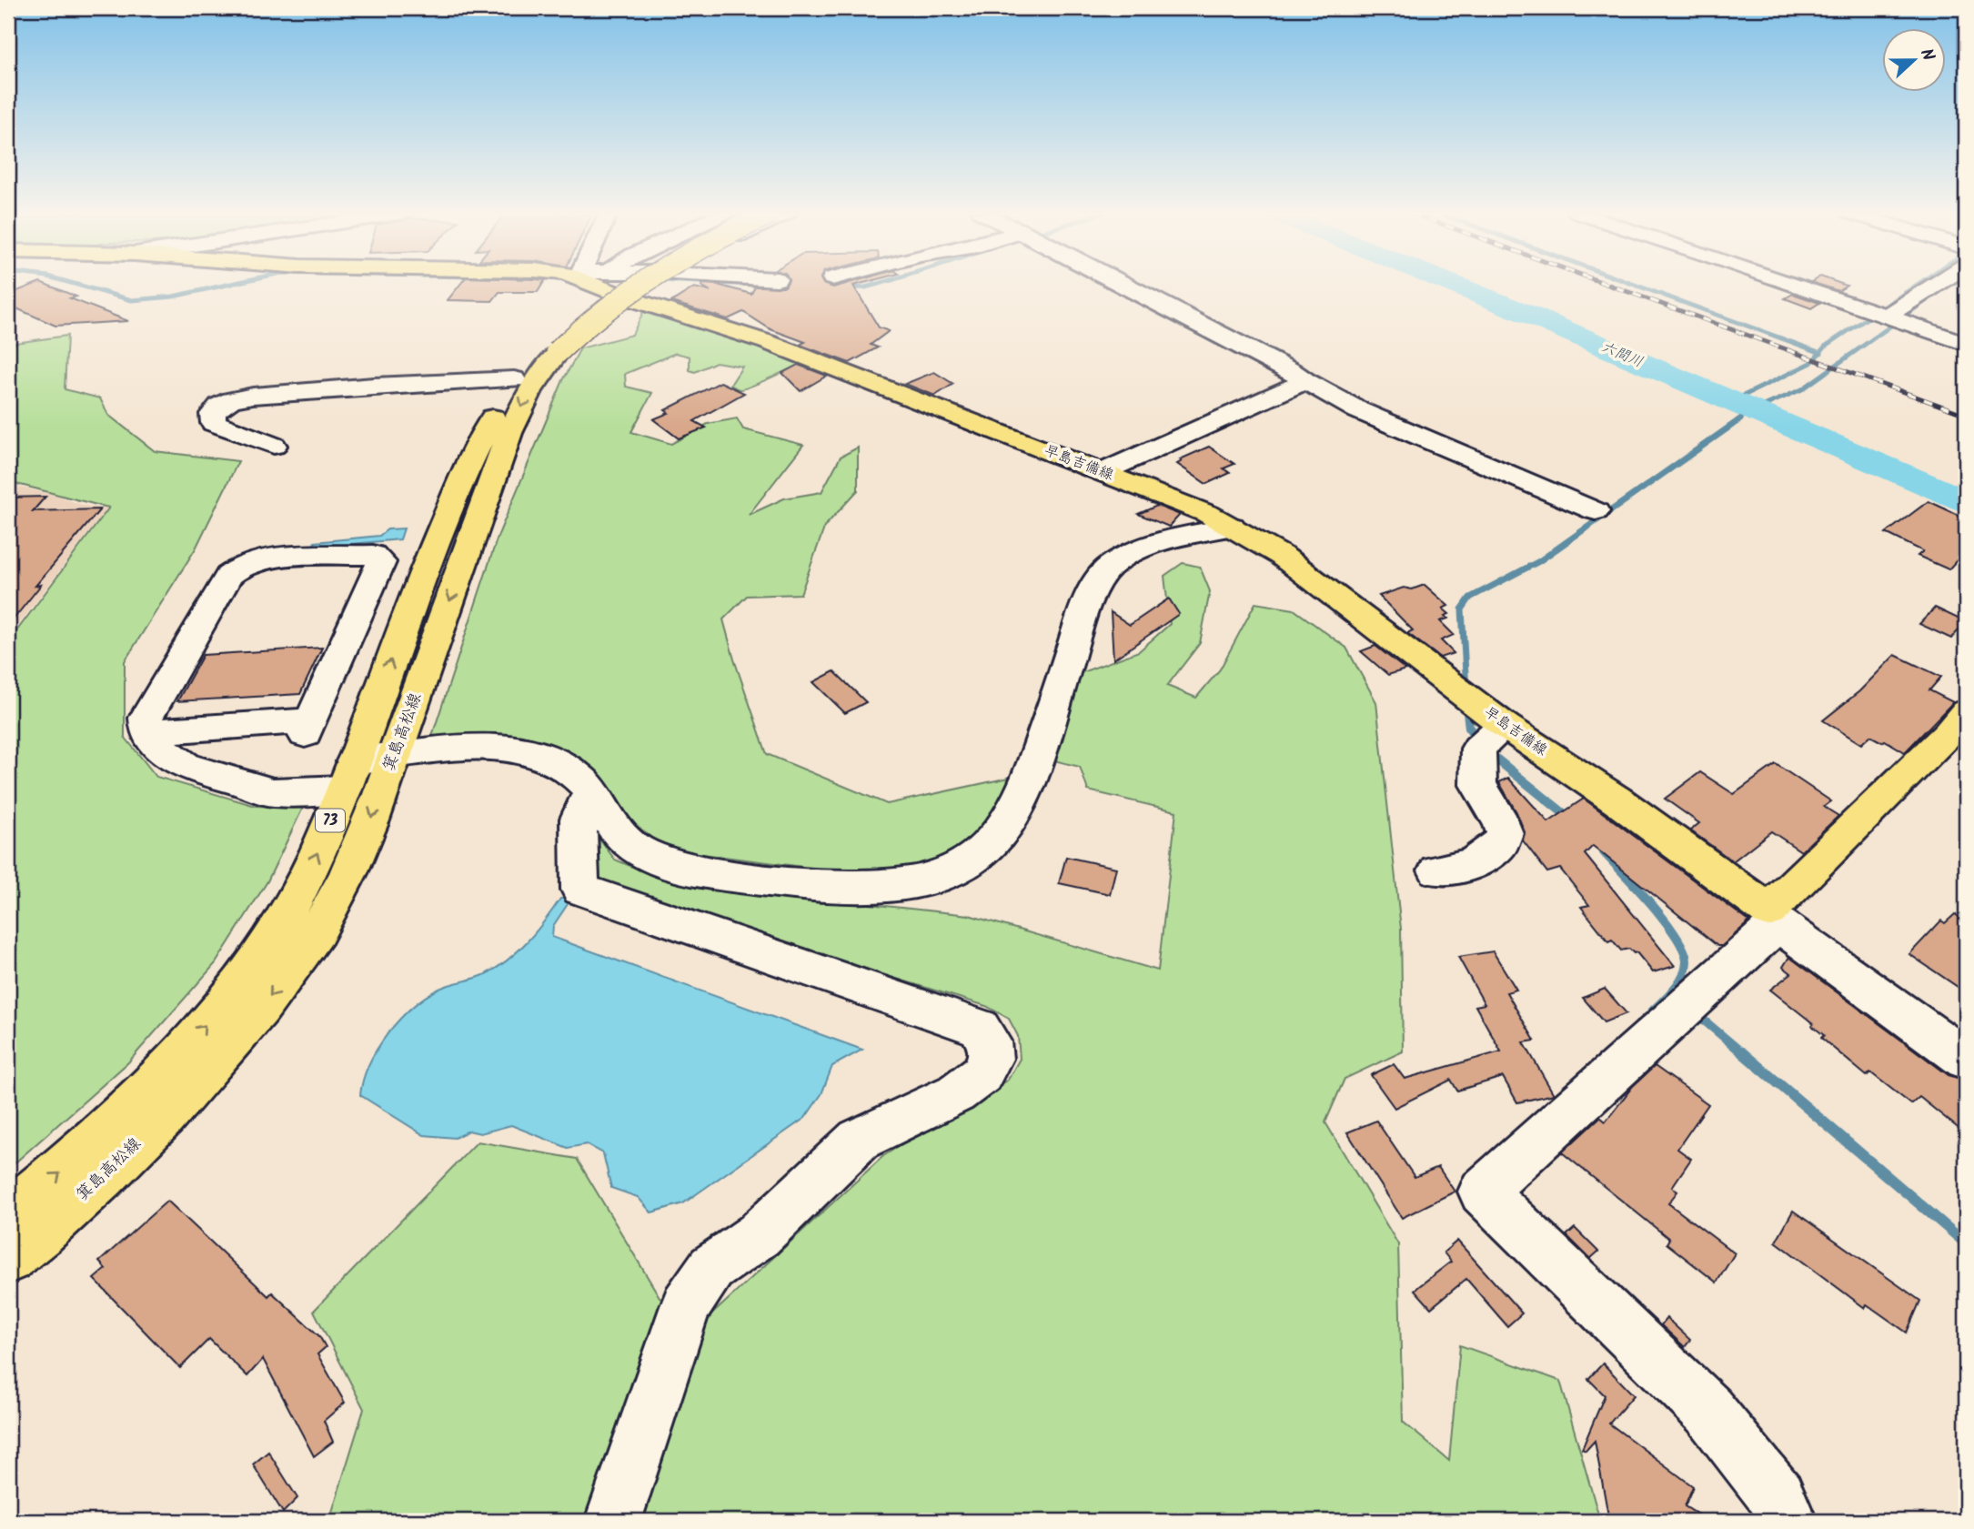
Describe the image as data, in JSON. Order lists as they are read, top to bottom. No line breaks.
{"streets":{"main road":["早島吉備線","箕島高松線","73"]},"water":["六間川"],"north":"right"}
